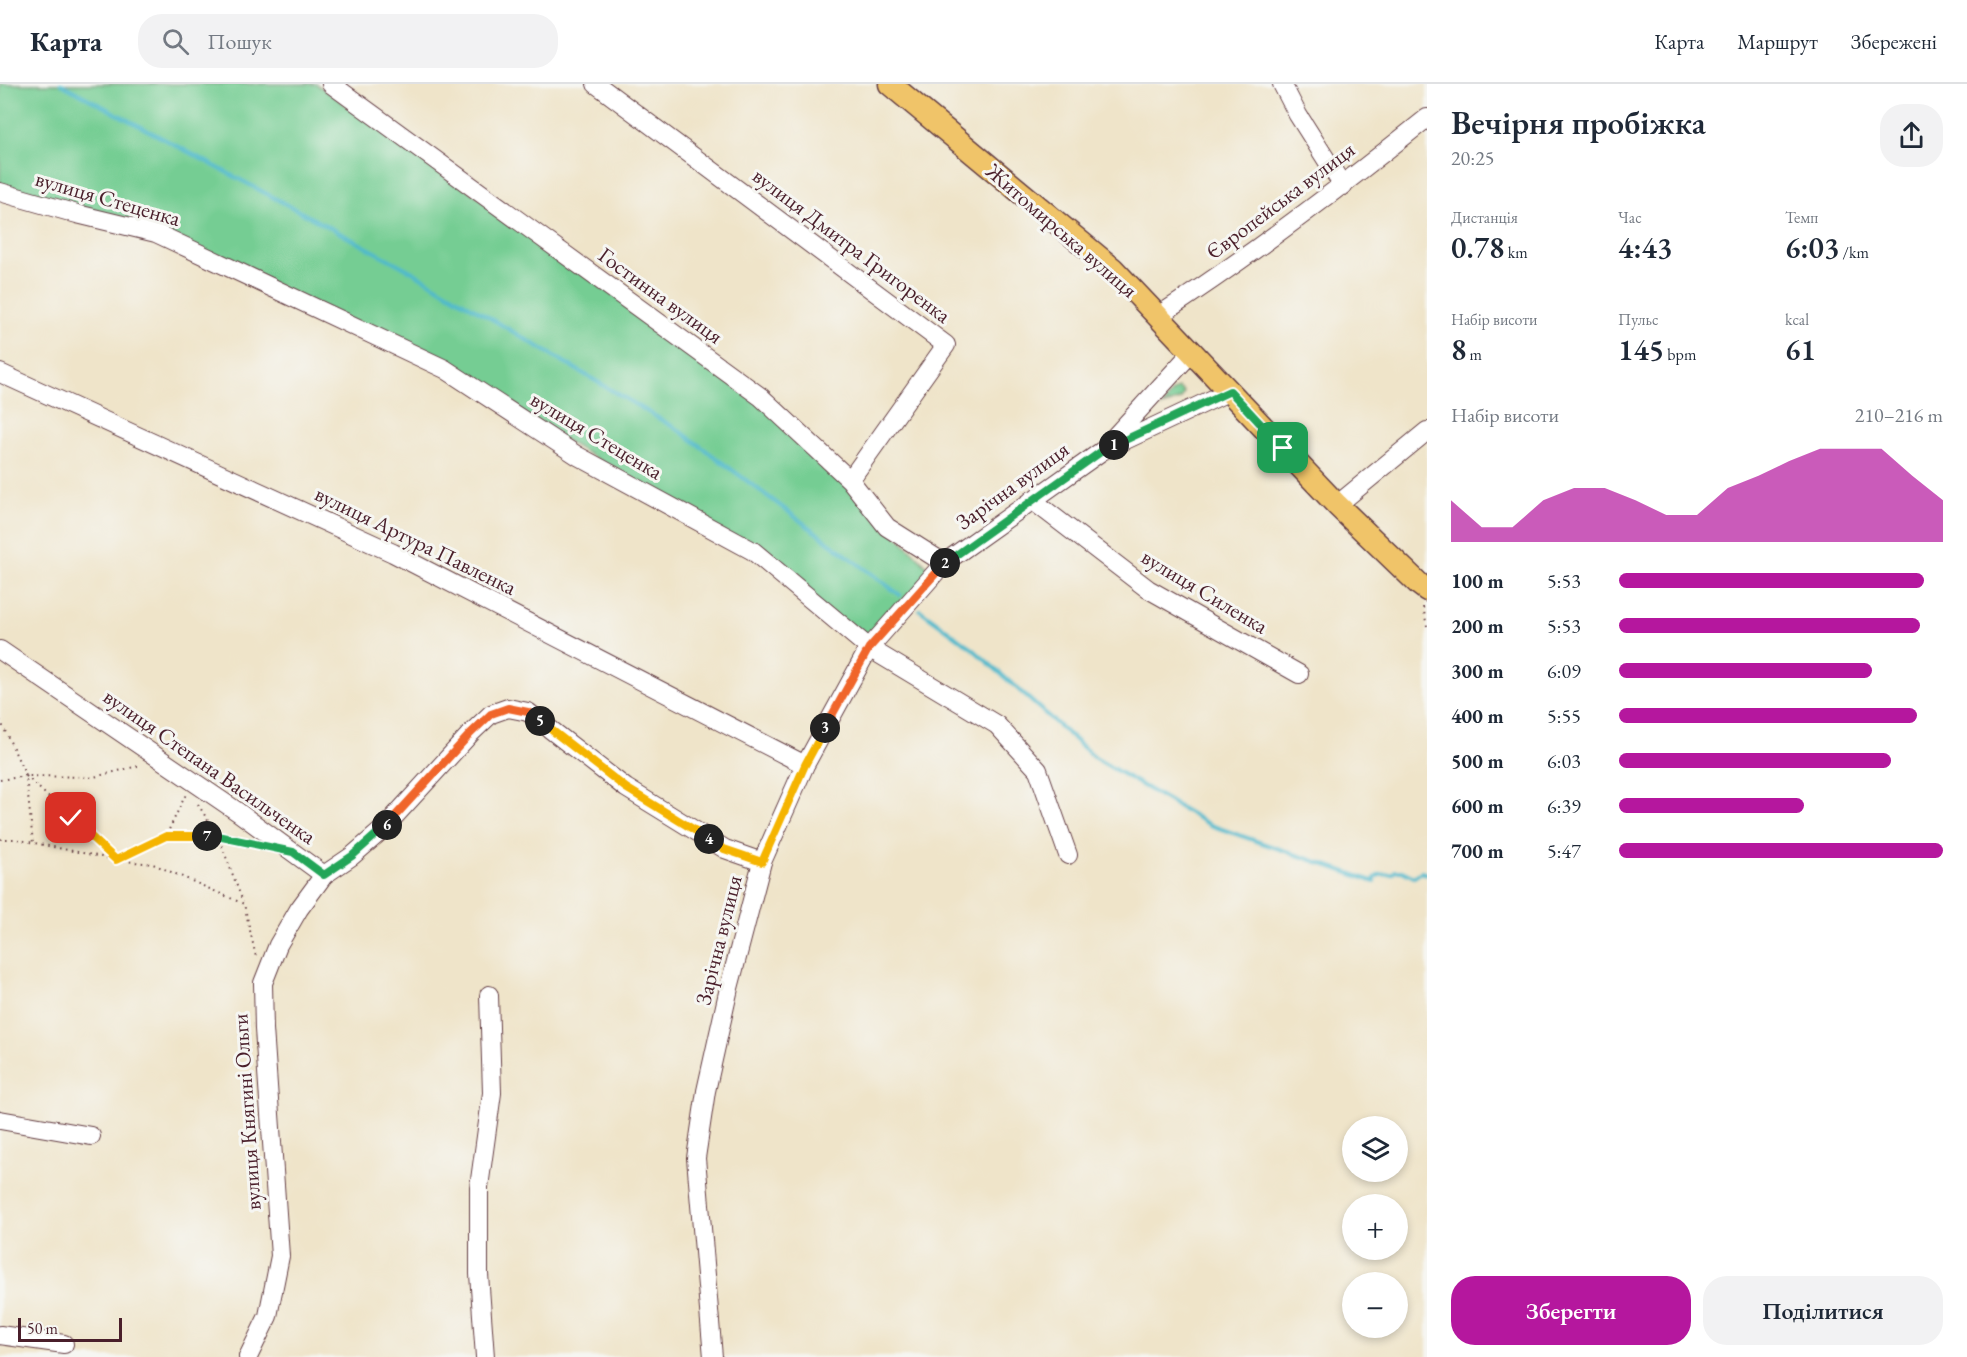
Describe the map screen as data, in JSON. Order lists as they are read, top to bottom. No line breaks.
{"streets":{"main road":["Житомирська вулиця"],"street":["вулиця Стеценка","Європейська вулиця","вулиця Дмитра Григоренка","Гостинна вулиця","Зарічна вулиця","вулиця Артура Павленка","вулиця Силенка","вулиця Степана Васильченка","вулиця Княгині Ольги"]},"crossings":[["вулиця Стеценка","Зарічна вулиця"],["Європейська вулиця","Житомирська вулиця"],["Житомирська вулиця","Зарічна вулиця"],["вулиця Дмитра Григоренка","Гостинна вулиця"],["Гостинна вулиця","Зарічна вулиця"],["Зарічна вулиця","вулиця Артура Павленка"],["Зарічна вулиця","вулиця Силенка"],["Зарічна вулиця","вулиця Степана Васильченка"],["вулиця Степана Васильченка","вулиця Княгині Ольги"]],"scale_bar":"50 m","page":{"header":"Карта","search":"Пошук","nav":["Карта","Маршрут","Збережені"],"heading":["Вечірня пробіжка","20:25"],"stats":[["Дистанція","0.78 km"],["Час","4:43"],["Темп","6:03 /km"],["Набір висоти","8 m"],["Пульс","145 bpm"],["kcal","61"]],"chart":["Набір висоти","210–216 m"],"pins":["1","2","5","3","6","7","4"],"list":[{"name":"100 m","note":"5:53"},{"name":"200 m","note":"5:53"},{"name":"300 m","note":"6:09"},{"name":"400 m","note":"5:55"},{"name":"500 m","note":"6:03"},{"name":"600 m","note":"6:39"},{"name":"700 m","note":"5:47"}],"map_buttons":["+","−"],"buttons":["Зберегти","Поділитися"],"scale":"50 m"}}
